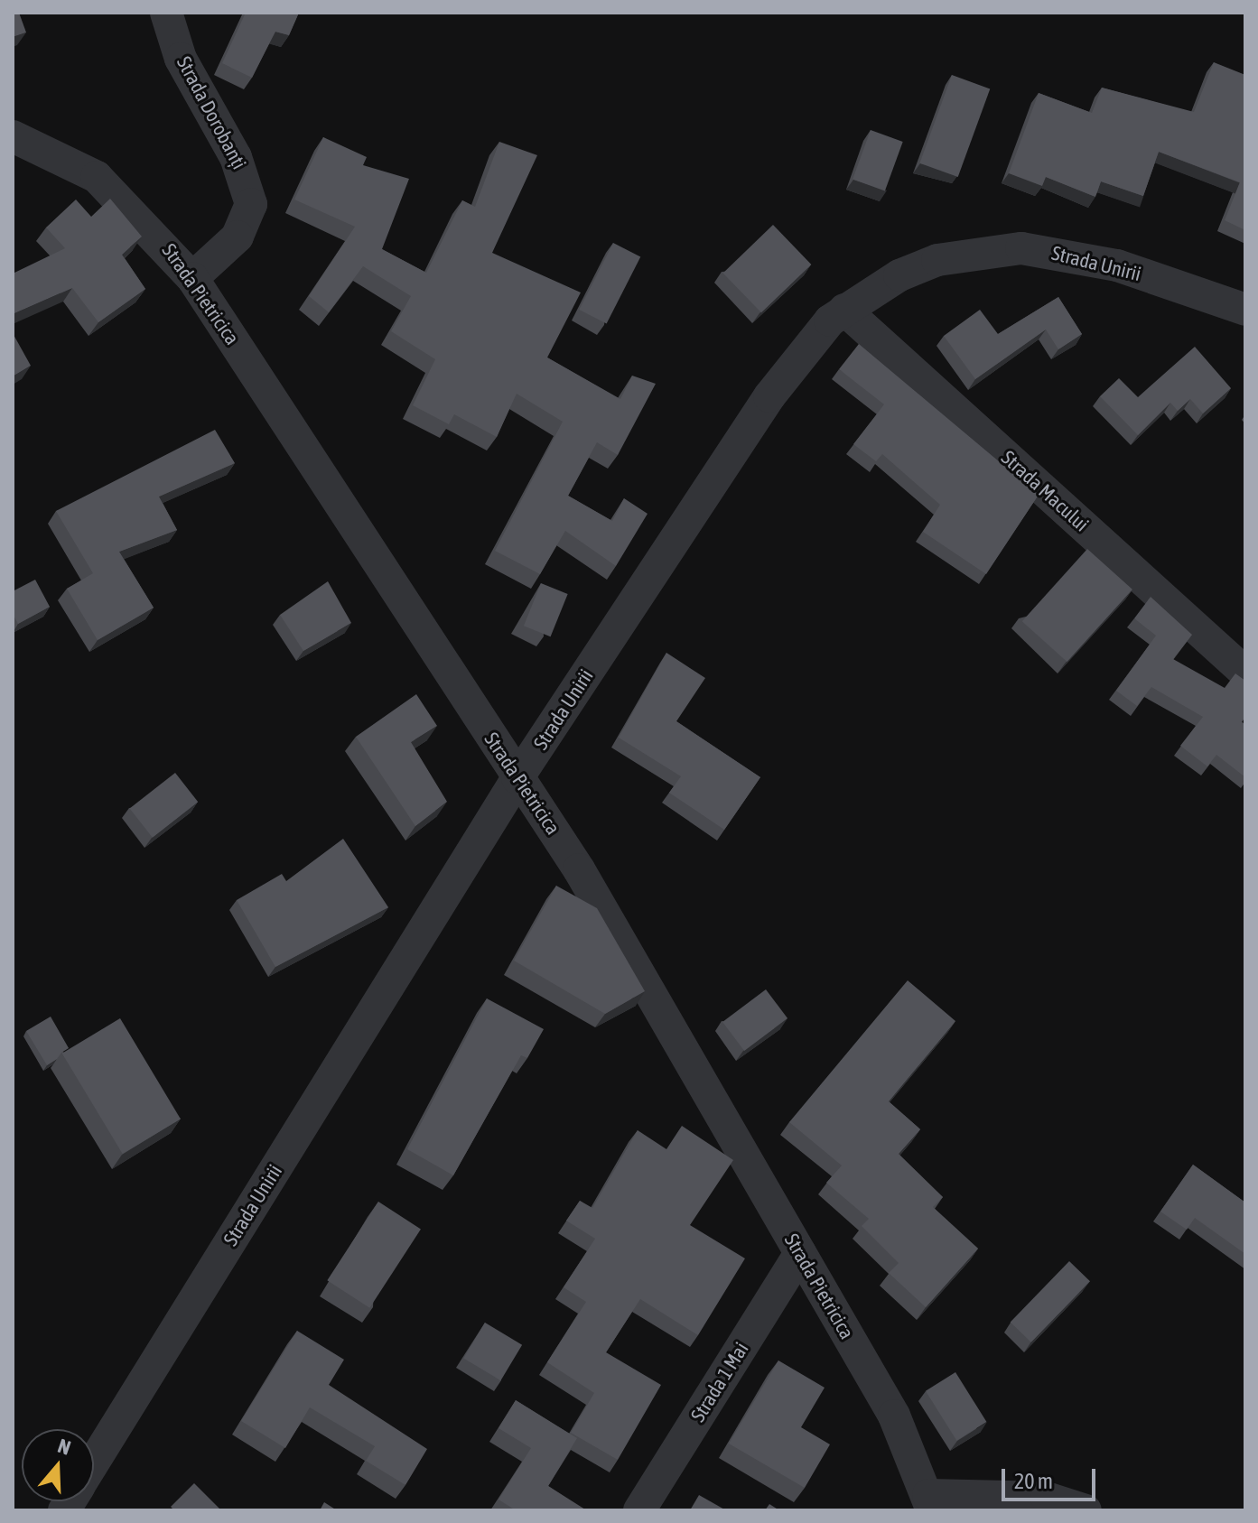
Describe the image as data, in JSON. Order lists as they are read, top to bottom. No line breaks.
{"streets":{"street":["Strada Dorobanți","Strada Unirii","Strada Pietricica","Strada Macului","Strada 1 Mai"]},"crossings":[["Strada Dorobanți","Strada Pietricica"],["Strada Unirii","Strada Pietricica"],["Strada Unirii","Strada Macului"],["Strada Pietricica","Strada 1 Mai"]],"scale_bar":"20 m","north":"top"}
